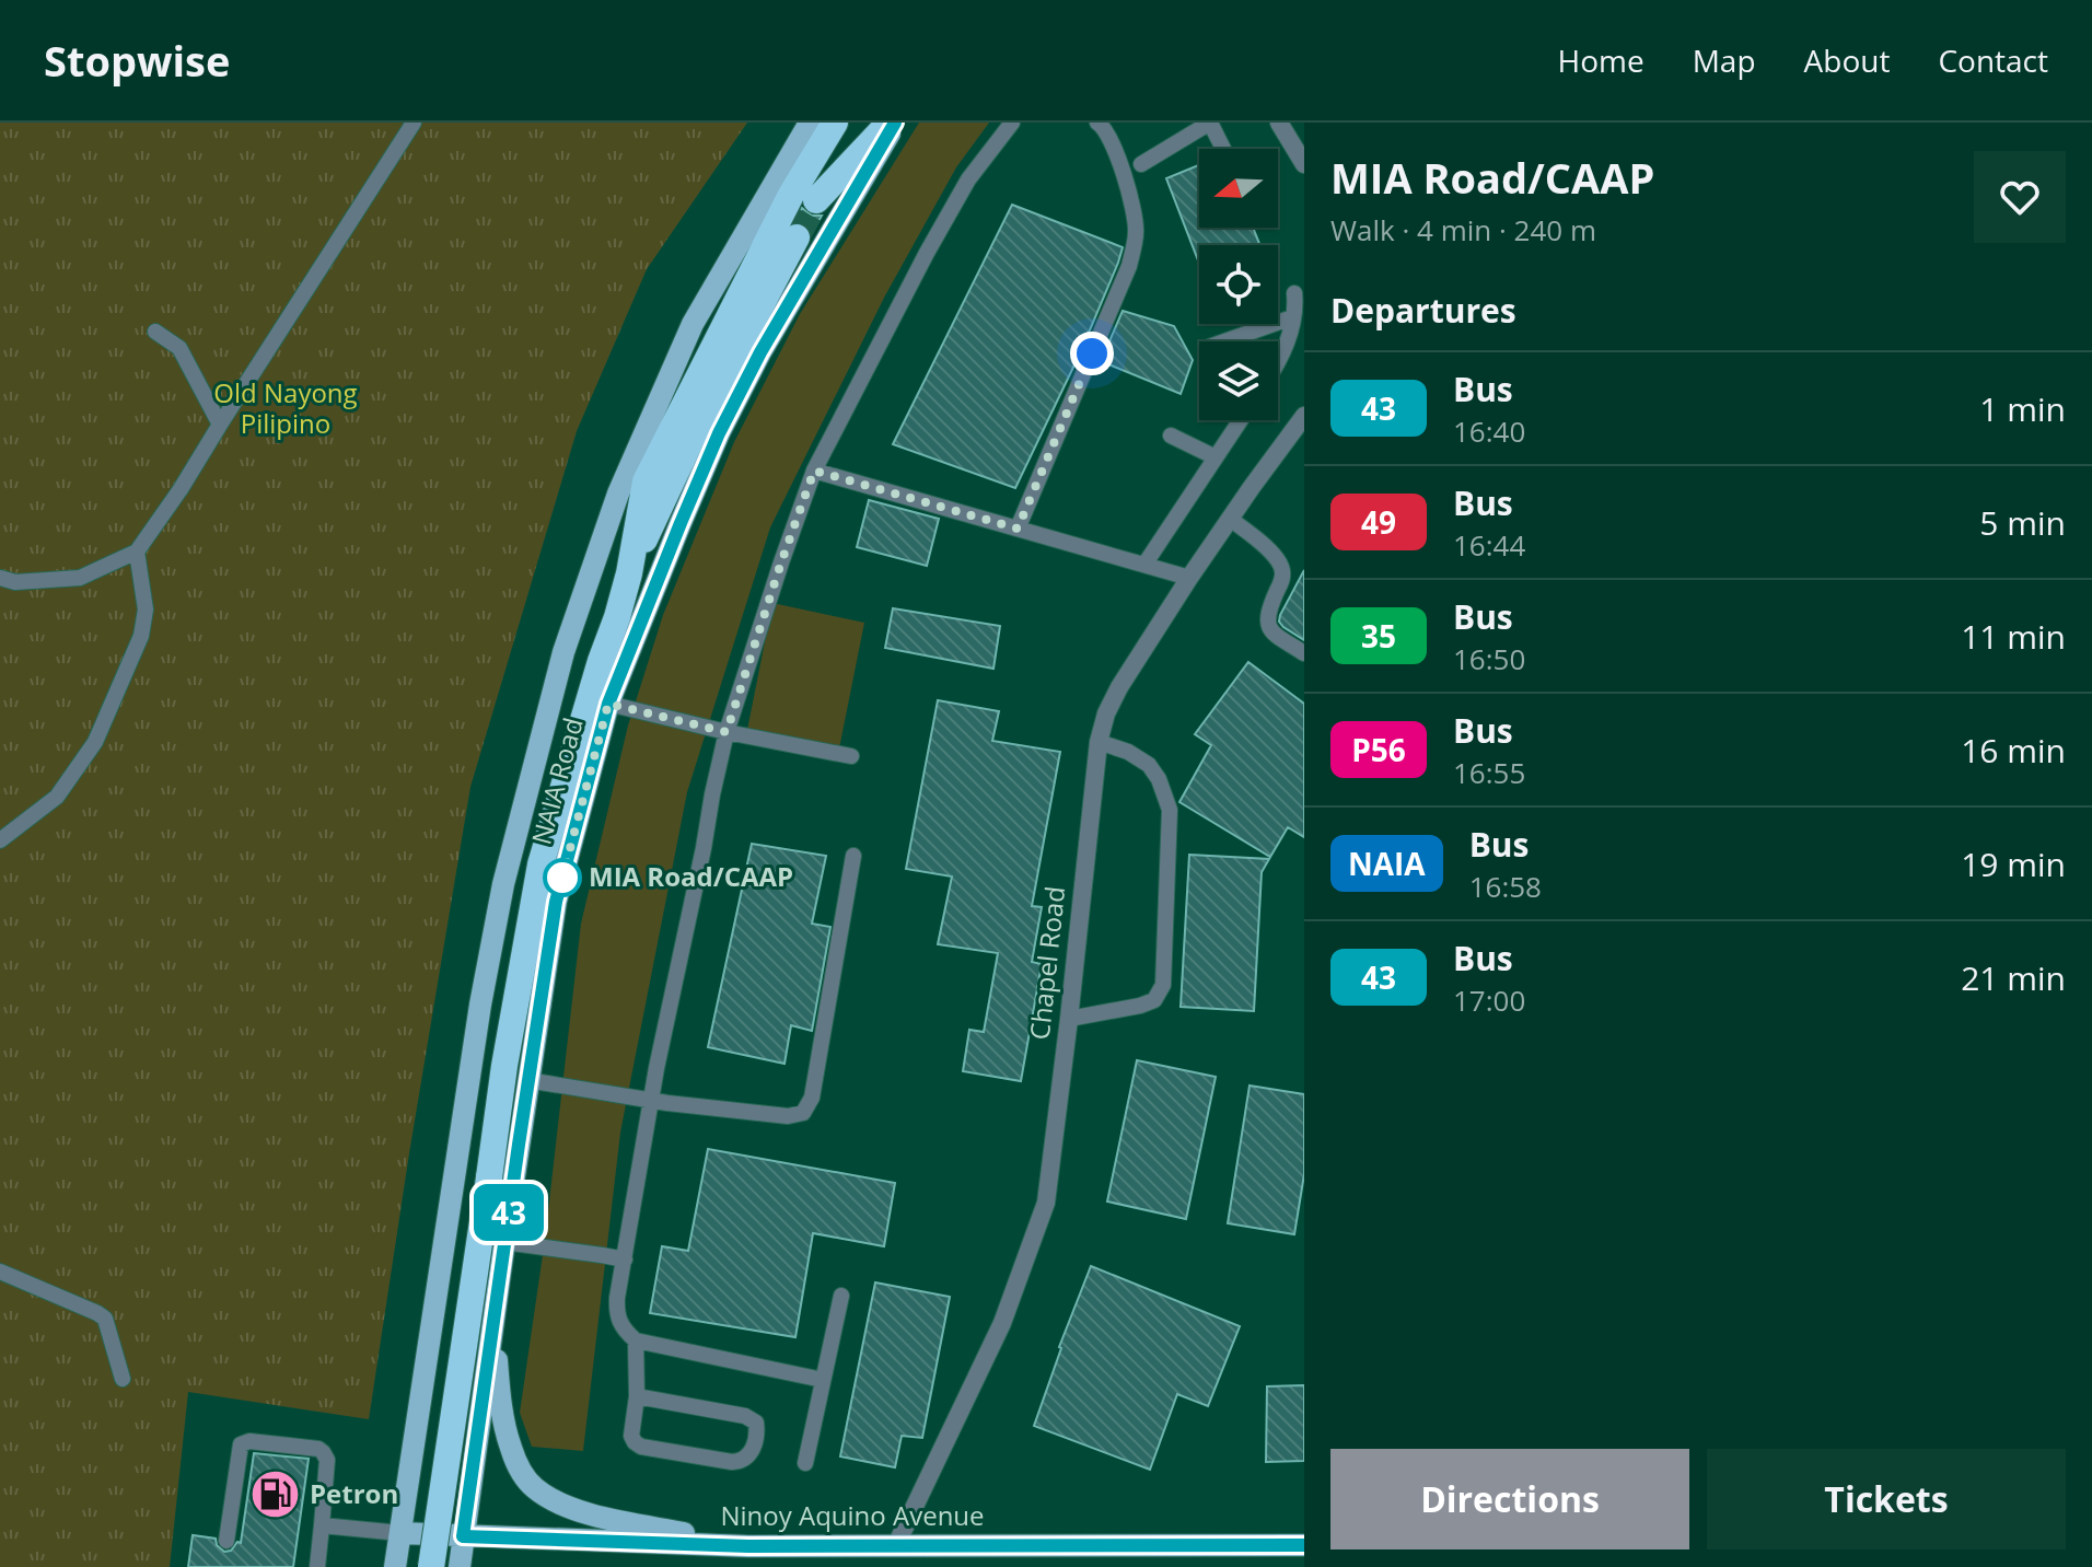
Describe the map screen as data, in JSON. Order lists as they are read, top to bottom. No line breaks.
{"streets":{"main road":["NAIA Road","Ninoy Aquino Avenue"],"street":["Chapel Road"]},"crossings":[["NAIA Road","Ninoy Aquino Avenue"],["Chapel Road","Ninoy Aquino Avenue"]],"parks":["Old Nayong Pilipino"],"places":{"other":["MIA Road/CAAP"],"fuel station":["Petron"]},"lines":["bus line 43"],"north":"left","page":{"header":"Stopwise","nav":["Home","Map","About","Contact"],"on_map":"43","heading":[["MIA Road/CAAP","Walk · 4 min · 240 m"],"Departures"],"list":[{"mark":"43","name":"Bus","note":"16:40","value":"1 min"},{"mark":"49","name":"Bus","note":"16:44","value":"5 min"},{"mark":"35","name":"Bus","note":"16:50","value":"11 min"},{"mark":"P56","name":"Bus","note":"16:55","value":"16 min"},{"mark":"NAIA","name":"Bus","note":"16:58","value":"19 min"},{"mark":"43","name":"Bus","note":"17:00","value":"21 min"}],"buttons":["Directions","Tickets"]}}
